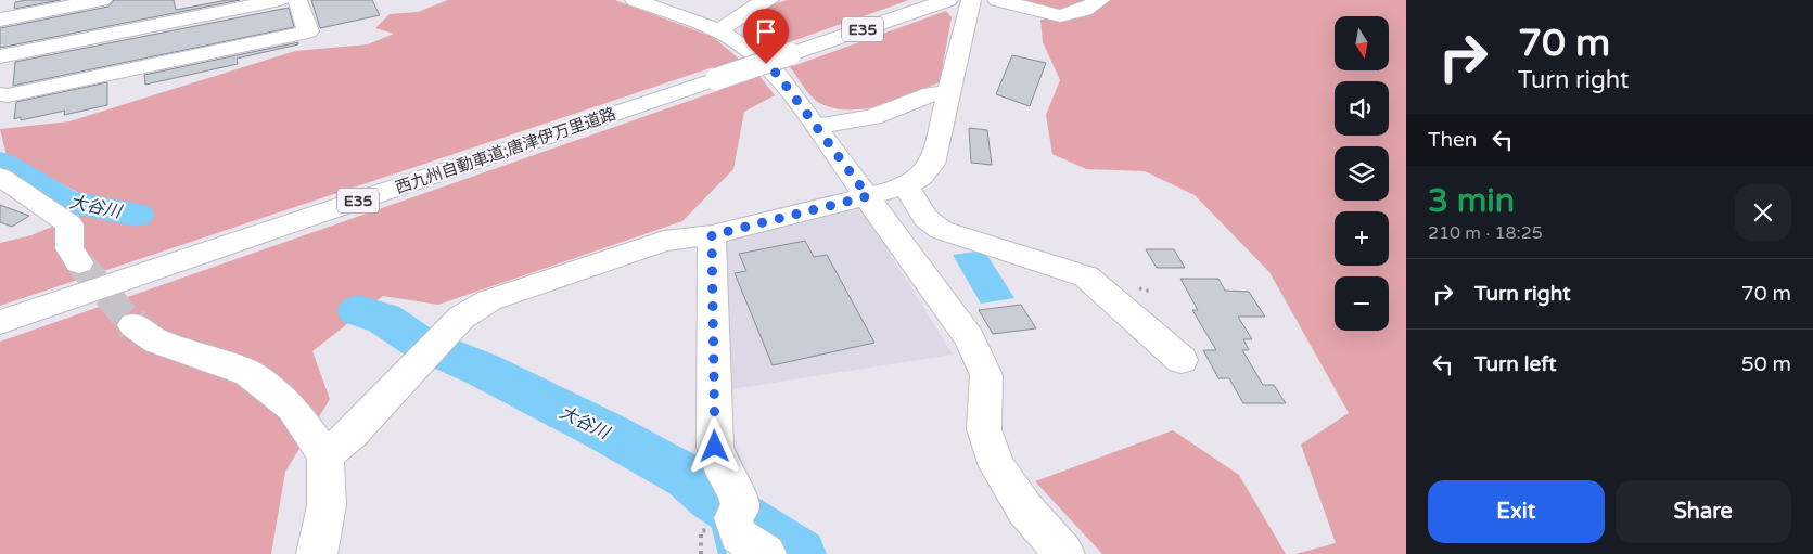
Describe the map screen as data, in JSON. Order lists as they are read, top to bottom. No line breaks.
{"streets":{"main road":["E35","西九州自動車道;唐津伊万里道路"]},"water":["大谷川"],"north":"bottom","page":{"turn":["70 m","Turn right"],"map_buttons":["+","−"],"then":"Then","heading":["3 min","210 m · 18:25"],"list":[{"name":"Turn right","value":"70 m"},{"name":"Turn left","value":"50 m"}],"buttons":["Exit","Share"]}}
